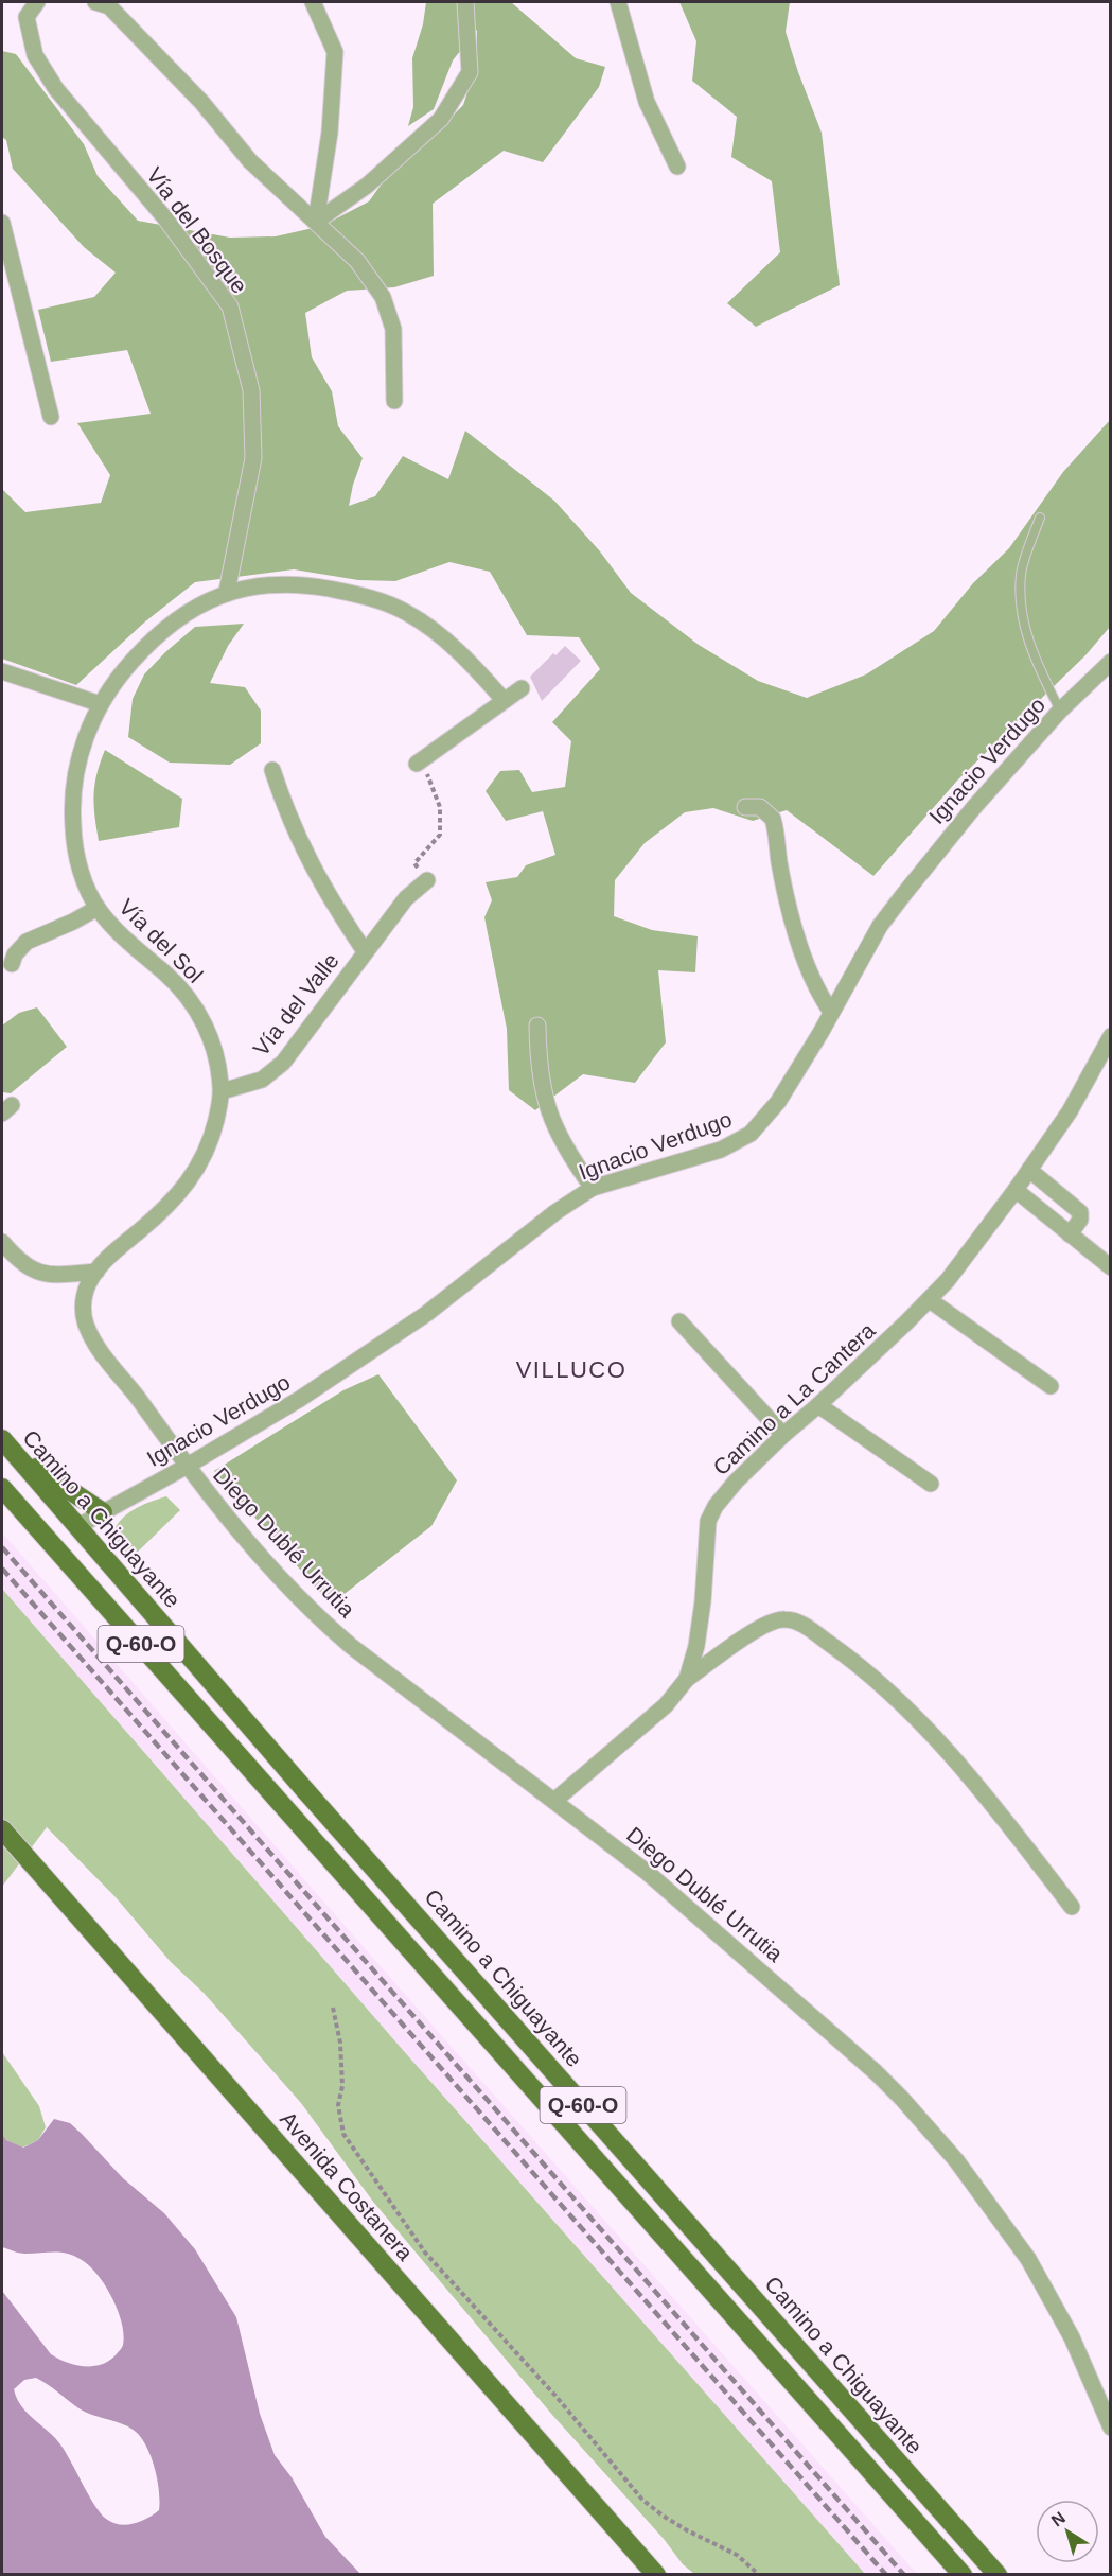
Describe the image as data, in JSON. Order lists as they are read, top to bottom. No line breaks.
{"streets":{"main road":["Camino a Chiguayante","Q-60-O","Avenida Costanera"],"street":["Vía del Bosque","Ignacio Verdugo","Vía del Sol","Vía del Valle","Camino a La Cantera","Diego Dublé Urrutia"]},"crossings":[["Vía del Bosque","Vía del Sol"],["Ignacio Verdugo","Vía del Sol"],["Ignacio Verdugo","Camino a Chiguayante"],["Ignacio Verdugo","Diego Dublé Urrutia"],["Vía del Sol","Vía del Valle"],["Vía del Sol","Diego Dublé Urrutia"],["Camino a La Cantera","Diego Dublé Urrutia"]],"districts":["VILLUCO"],"north":"top left"}
